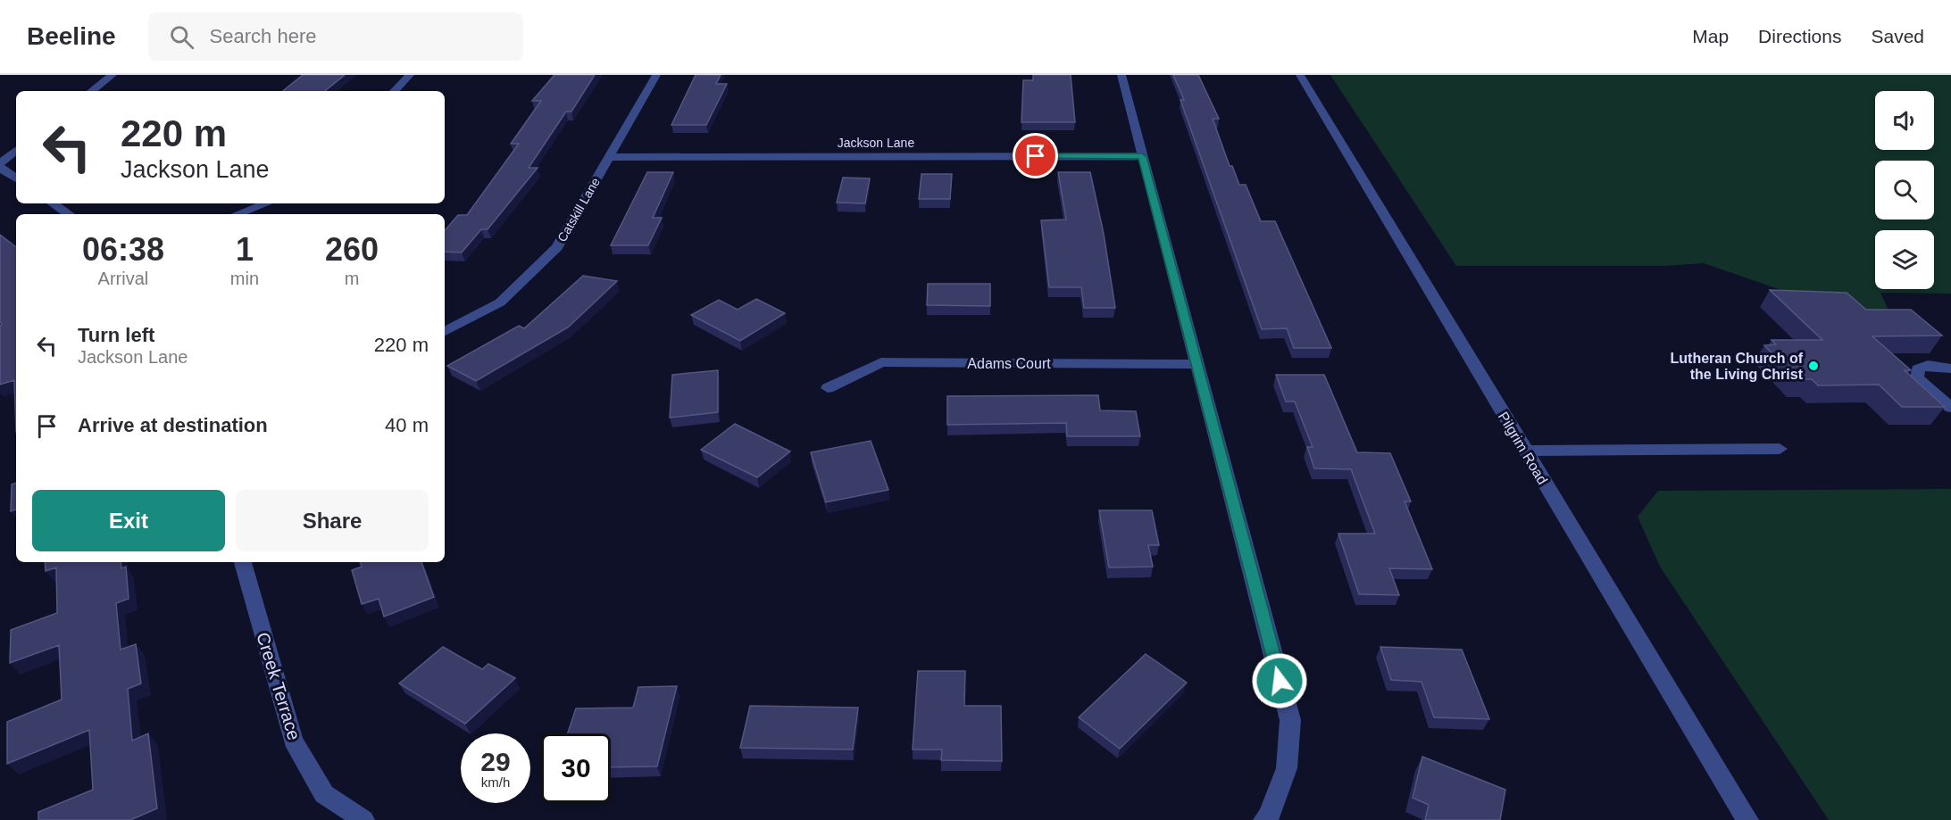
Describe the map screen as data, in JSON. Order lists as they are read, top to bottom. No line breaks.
{"streets":{"street":["Jackson Lane","Catskill Lane","Adams Court","Pilgrim Road","Creek Terrace"]},"crossings":[["Jackson Lane","Catskill Lane"]],"places":["Lutheran Church of the Living Christ"],"page":{"header":"Beeline","search":"Search here","nav":["Map","Directions","Saved"],"turn":["220 m","Jackson Lane"],"eta":["06:38","Arrival","1","min","260","m"],"list":[{"name":"Turn left","note":"Jackson Lane","value":"220 m"},{"name":"Arrive at destination","value":"40 m"}],"buttons":["Exit","Share"],"speed":"29 km/h","limit":"30"}}
